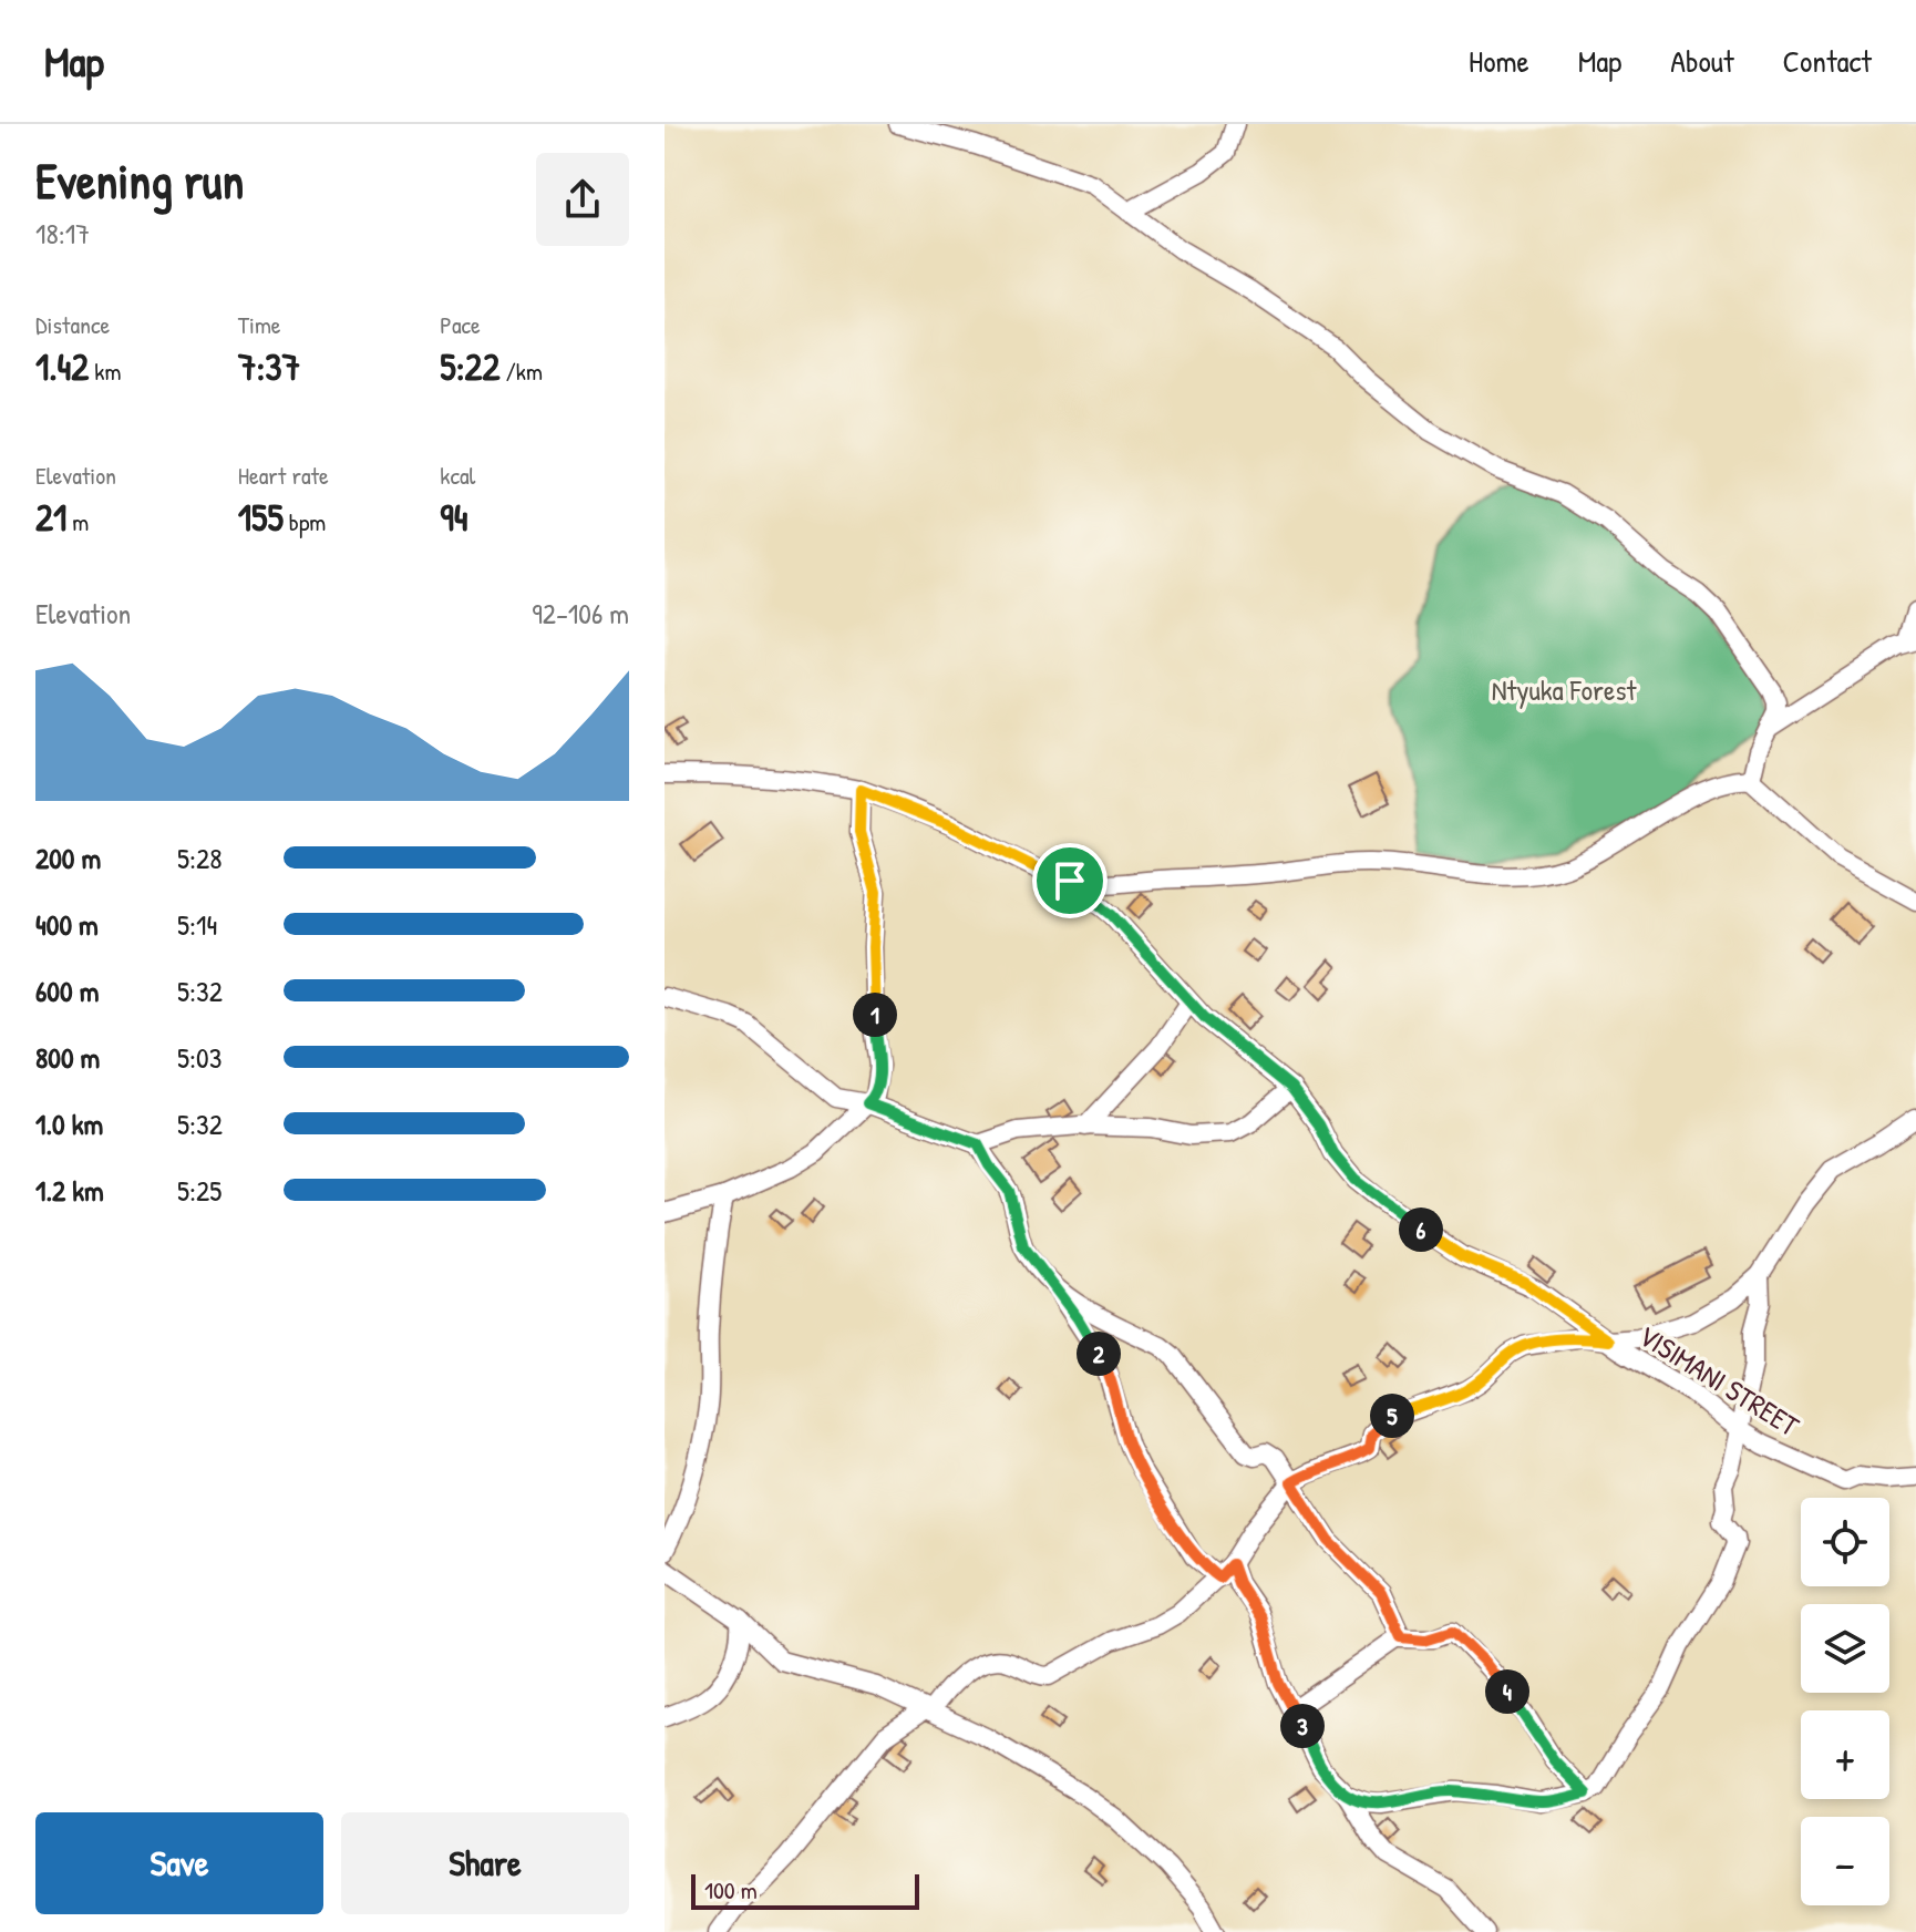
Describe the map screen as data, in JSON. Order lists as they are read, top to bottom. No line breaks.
{"streets":{"street":["VISIMANI STREET"]},"parks":["Ntyuka Forest"],"scale_bar":"100 m","page":{"header":"Map","nav":["Home","Map","About","Contact"],"heading":["Evening run","18:17"],"stats":[["Distance","1.42 km"],["Time","7:37"],["Pace","5:22 /km"],["Elevation","21 m"],["Heart rate","155 bpm"],["kcal","94"]],"chart":["Elevation","92–106 m"],"list":[{"name":"200 m","note":"5:28"},{"name":"400 m","note":"5:14"},{"name":"600 m","note":"5:32"},{"name":"800 m","note":"5:03"},{"name":"1.0 km","note":"5:32"},{"name":"1.2 km","note":"5:25"}],"pins":["1","6","2","5","4","3"],"map_buttons":["+","−"],"buttons":["Save","Share"],"scale":"100 m"}}
